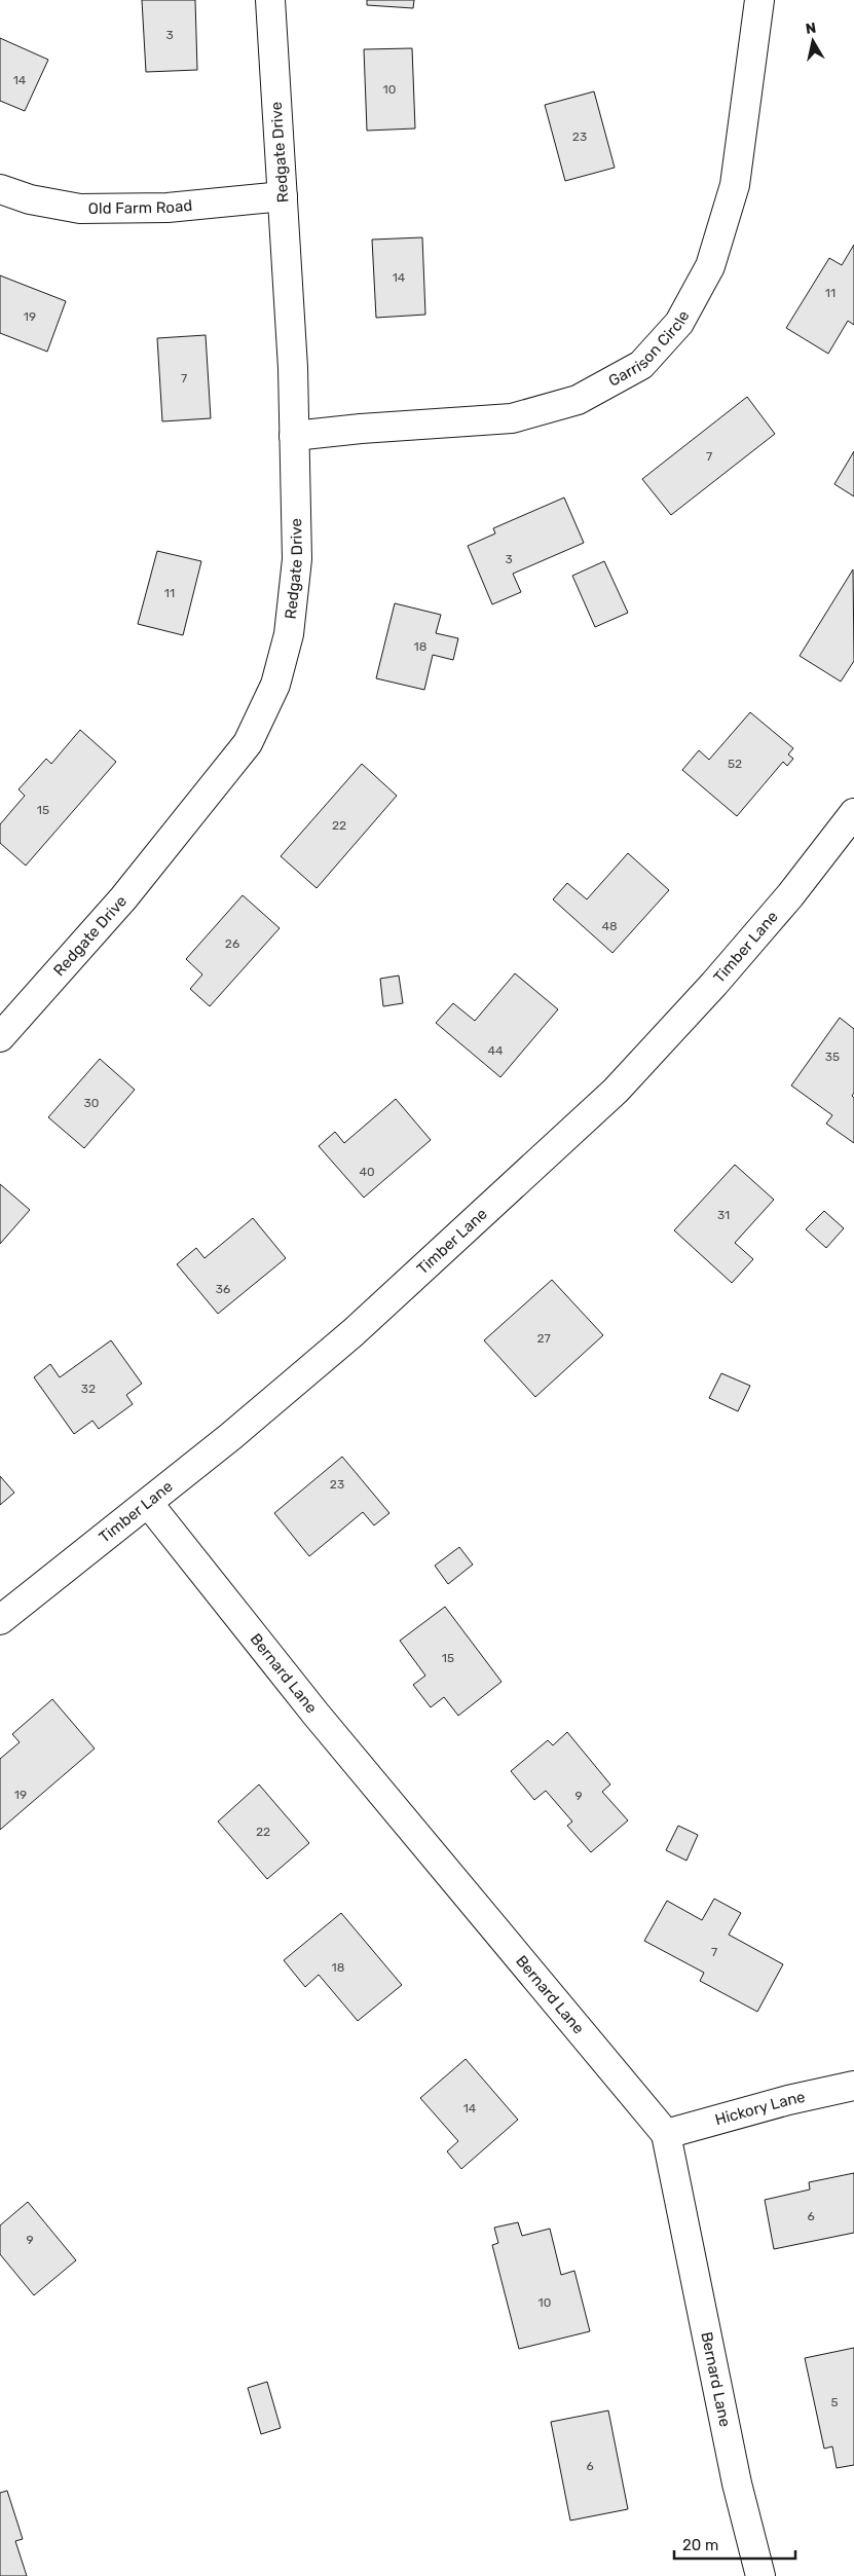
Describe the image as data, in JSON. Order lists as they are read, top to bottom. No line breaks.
{"streets":{"street":["Redgate Drive","Old Farm Road","Garrison Circle","Timber Lane","Bernard Lane","Hickory Lane"]},"crossings":[["Redgate Drive","Old Farm Road"],["Redgate Drive","Garrison Circle"],["Timber Lane","Bernard Lane"],["Bernard Lane","Hickory Lane"]],"house_numbers":["3","14","10","23","14","11","19","7","7","3","11","18","52","15","22","48","26","44","35","30","40","31","36","27","32","23","15","19","9","22","7","18","14","6","9","10","5","6"],"scale_bar":"20 m","north":"top"}
